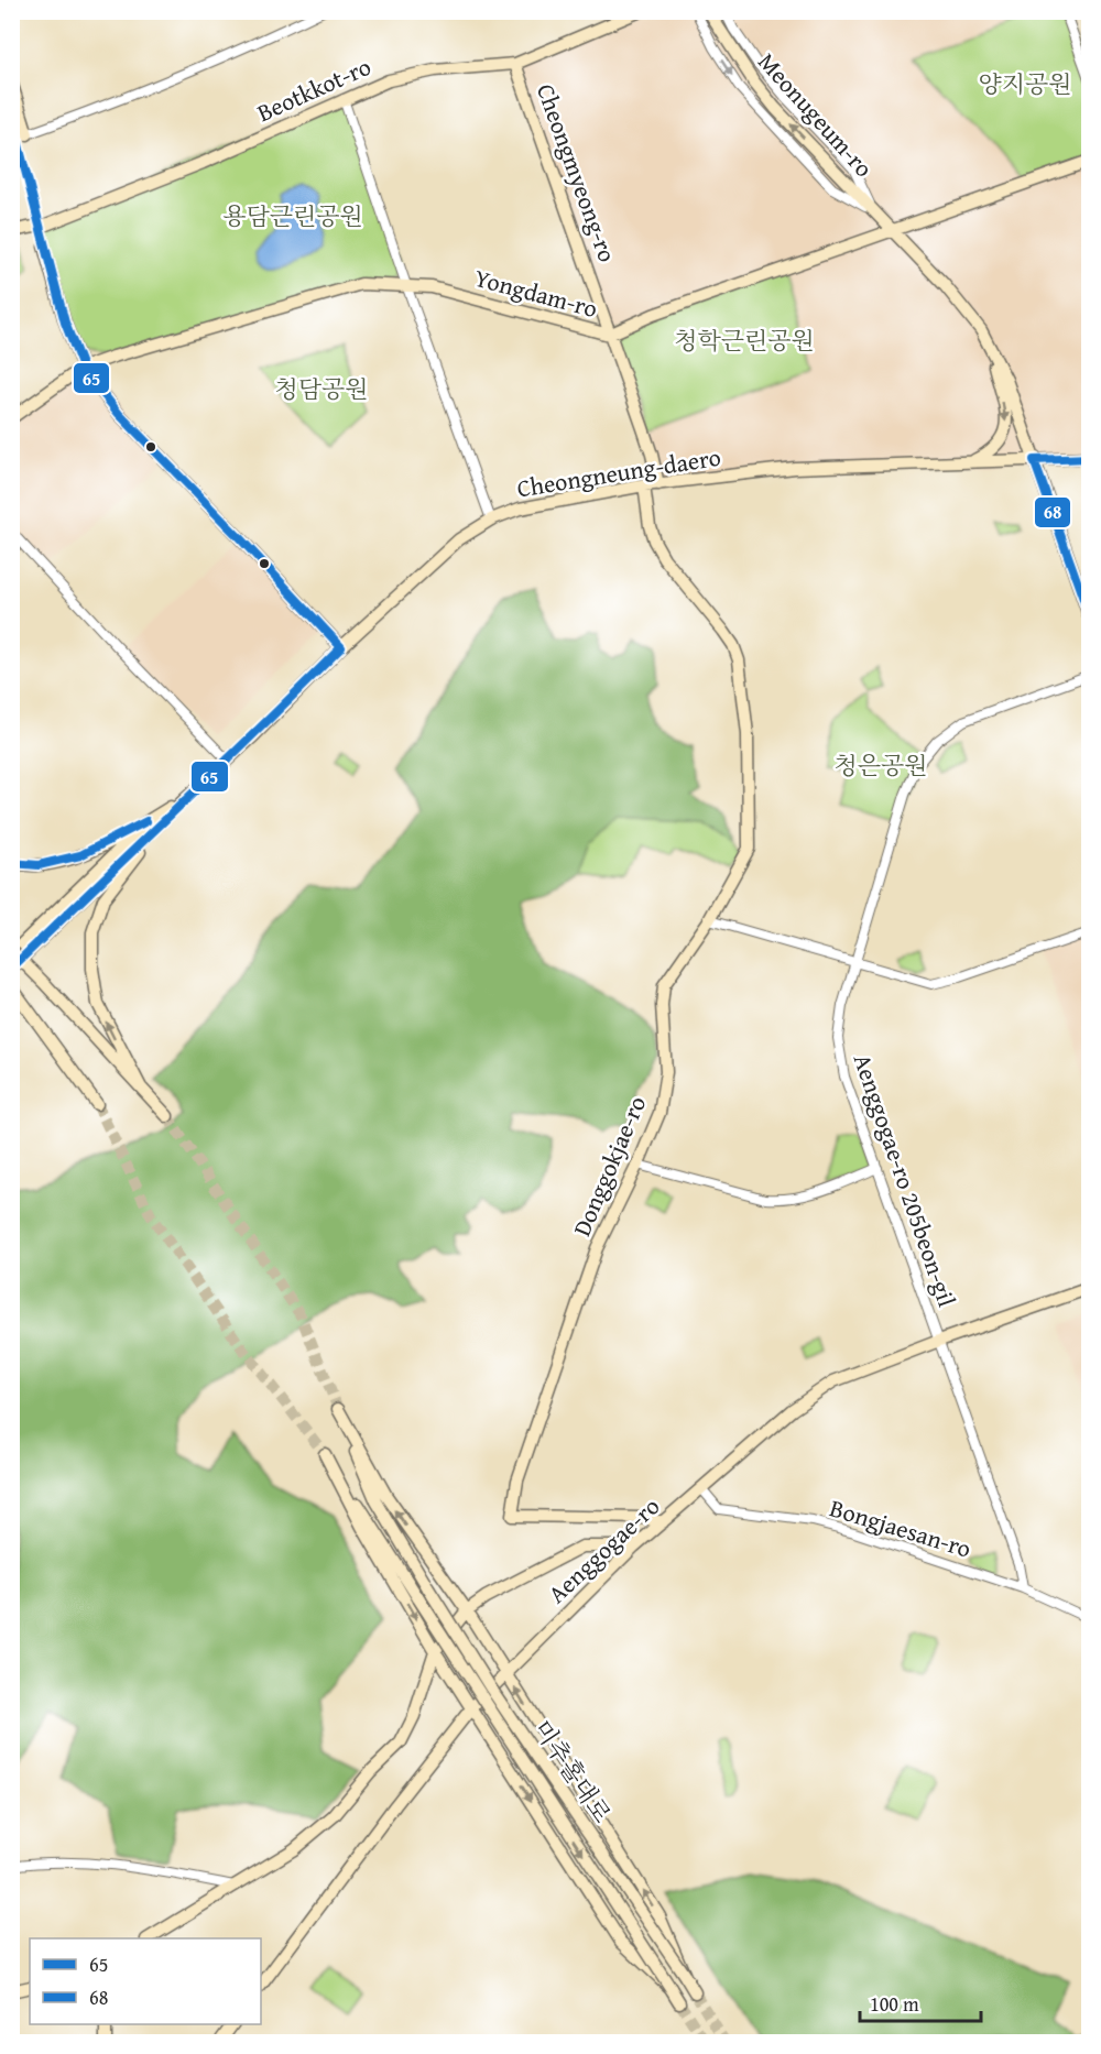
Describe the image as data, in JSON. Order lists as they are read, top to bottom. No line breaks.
{"streets":{"main road":["Beotkkot-ro","Meonugeum-ro","Cheongmyeong-ro","Yongdam-ro","Cheongneung-daero","Donggokjae-ro","Aenggogae-ro","미추홀대로"],"street":["Aenggogae-ro 205beon-gil","Bongjaesan-ro"]},"crossings":[["Beotkkot-ro","Cheongmyeong-ro"],["Meonugeum-ro","Yongdam-ro"],["Meonugeum-ro","Cheongneung-daero"],["Cheongmyeong-ro","Yongdam-ro"],["Cheongmyeong-ro","Cheongneung-daero"],["Cheongneung-daero","Donggokjae-ro"],["Donggokjae-ro","Aenggogae-ro"],["Aenggogae-ro 205beon-gil","Bongjaesan-ro"],["Aenggogae-ro 205beon-gil","Aenggogae-ro"],["Bongjaesan-ro","Aenggogae-ro"]],"parks":["양지공원","용담근린공원","청학근린공원","청담공원","청은공원"],"lines":["transit line 65","transit line 68"],"legend":["65","68"],"scale_bar":"100 m"}
